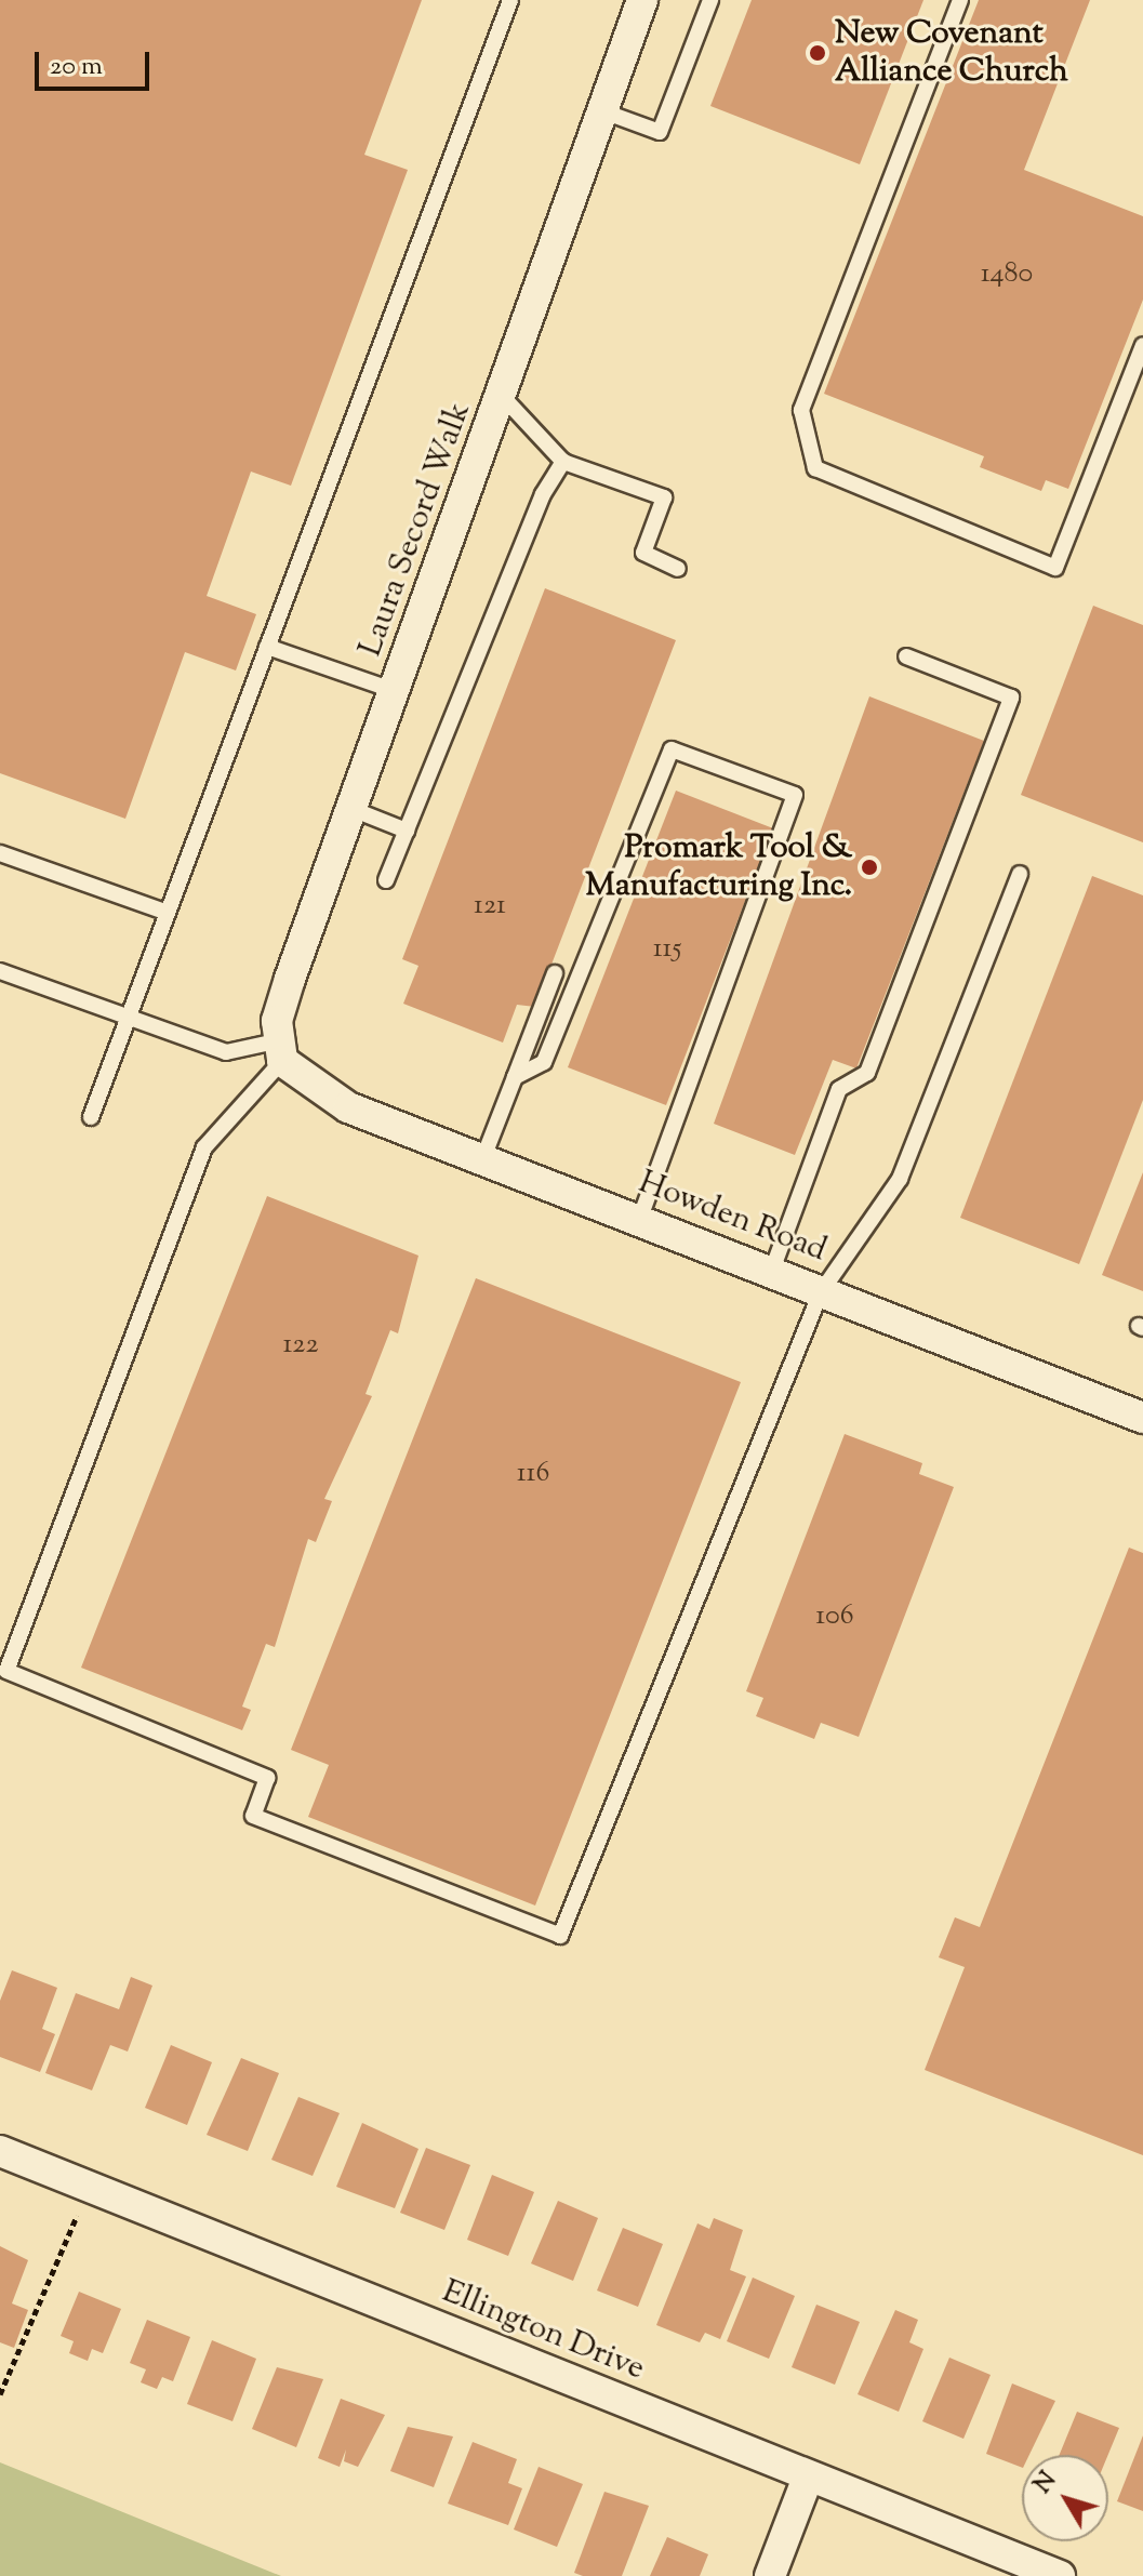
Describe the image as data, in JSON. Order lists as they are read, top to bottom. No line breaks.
{"streets":{"street":["Laura Secord Walk","Howden Road","Ellington Drive"]},"crossings":[["Laura Secord Walk","Howden Road"]],"places":["New Covenant Alliance Church","Promark Tool & Manufacturing Inc."],"house_numbers":["1480","121","115","122","116","106"],"scale_bar":"20 m","north":"top left"}
